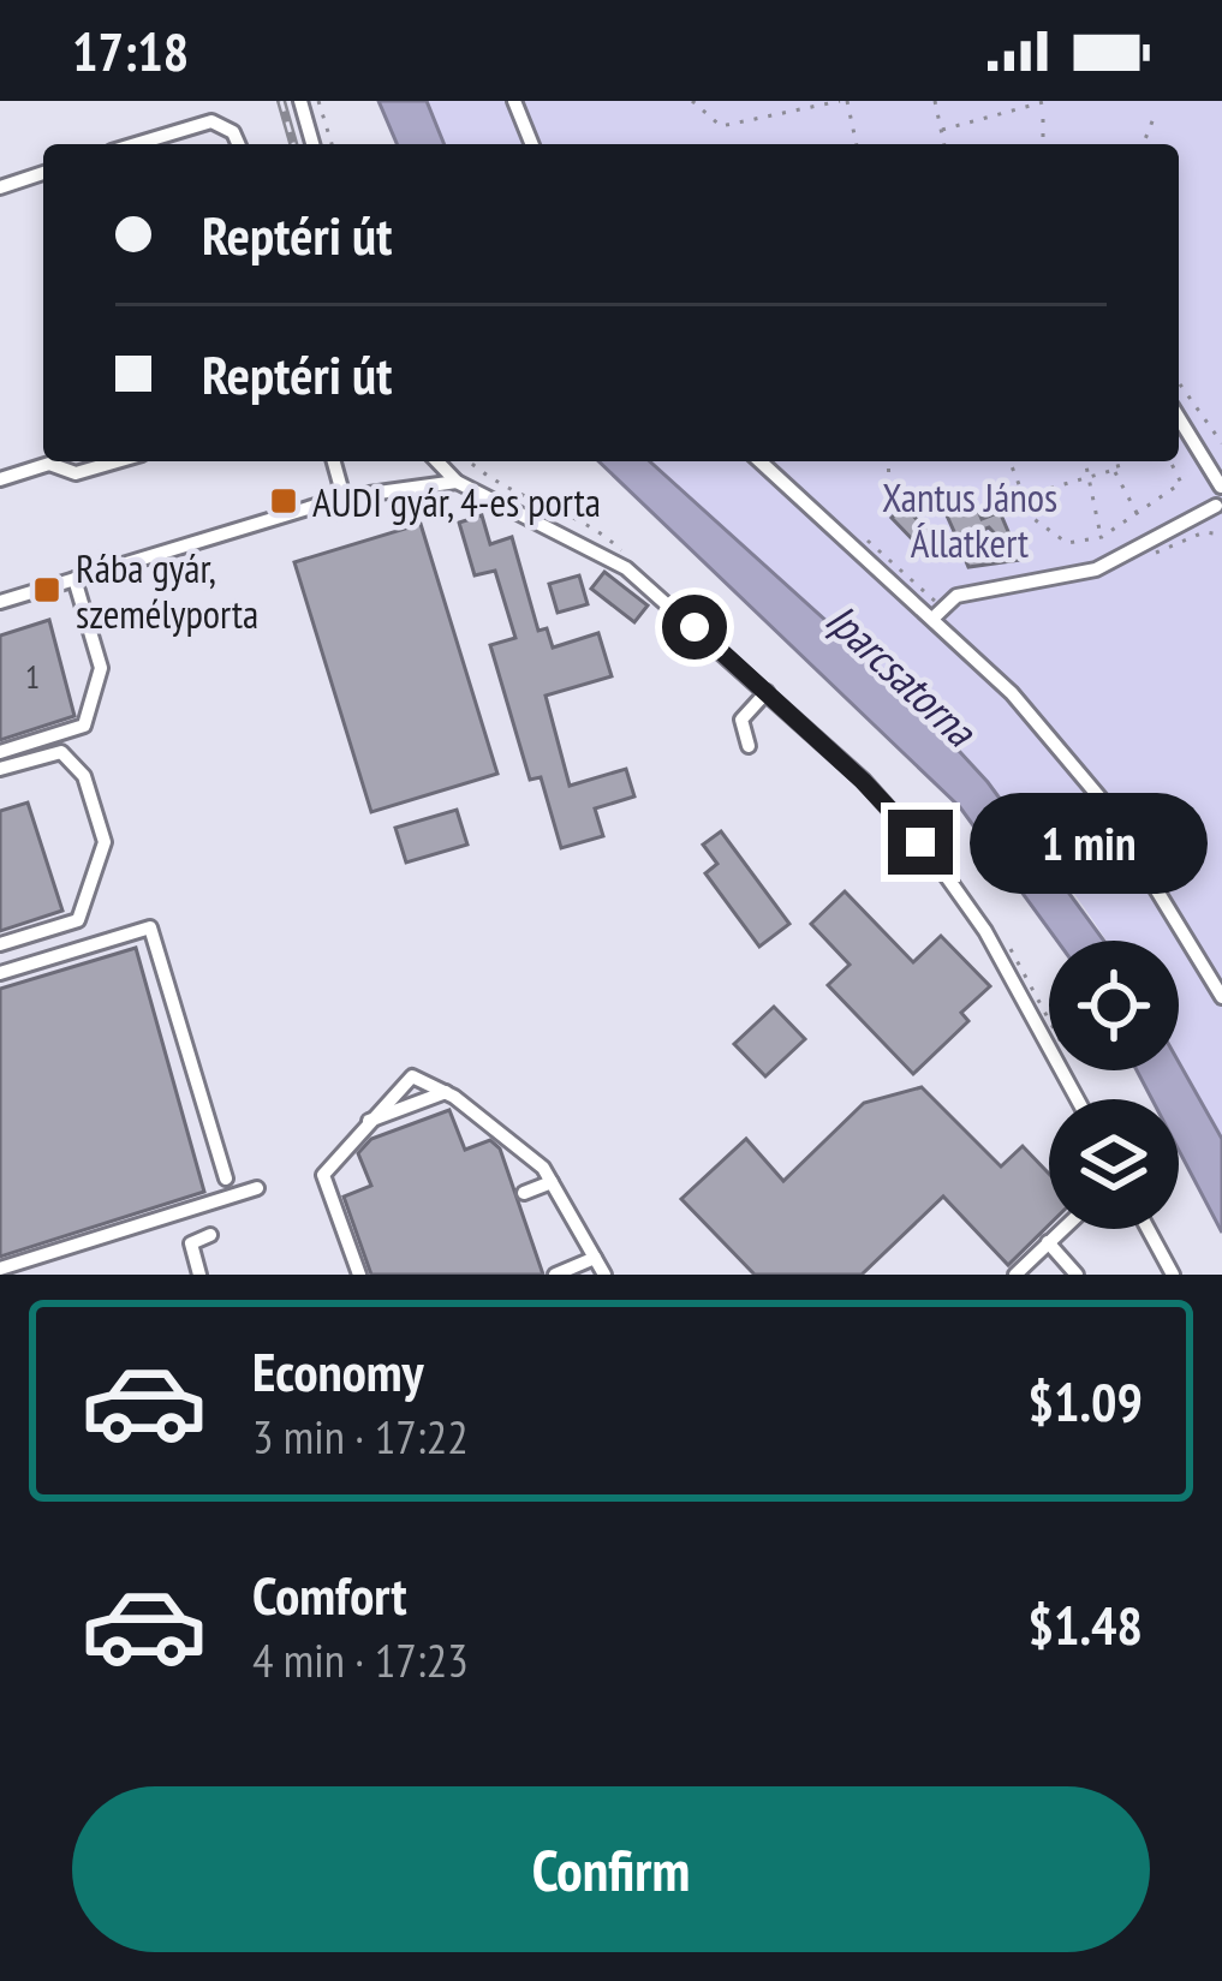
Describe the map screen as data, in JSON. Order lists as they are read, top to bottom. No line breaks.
{"water":["Iparcsatorna"],"parks":["Xantus János Állatkert"],"places":{"transit":["AUDI gyár, 4-es porta","Rába gyár, személyporta"]},"house_numbers":["1"],"page":{"status":"17:18","banner":["Reptéri út","Reptéri út"],"bubble":"1 min","list":[{"name":"Economy","note":"3 min · 17:22","value":"$1.09"},{"name":"Comfort","note":"4 min · 17:23","value":"$1.48"}],"buttons":"Confirm"}}
